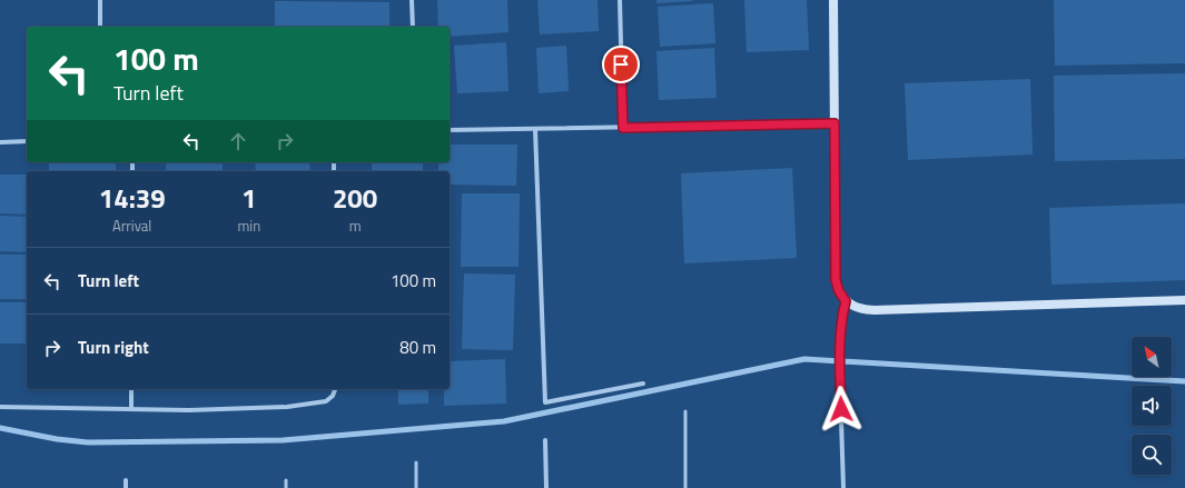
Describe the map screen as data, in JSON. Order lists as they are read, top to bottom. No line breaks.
{"north":"top left","page":{"turn":["100 m","Turn left"],"eta":["14:39","Arrival","1","min","200","m"],"list":[{"name":"Turn left","value":"100 m"},{"name":"Turn right","value":"80 m"}]}}
